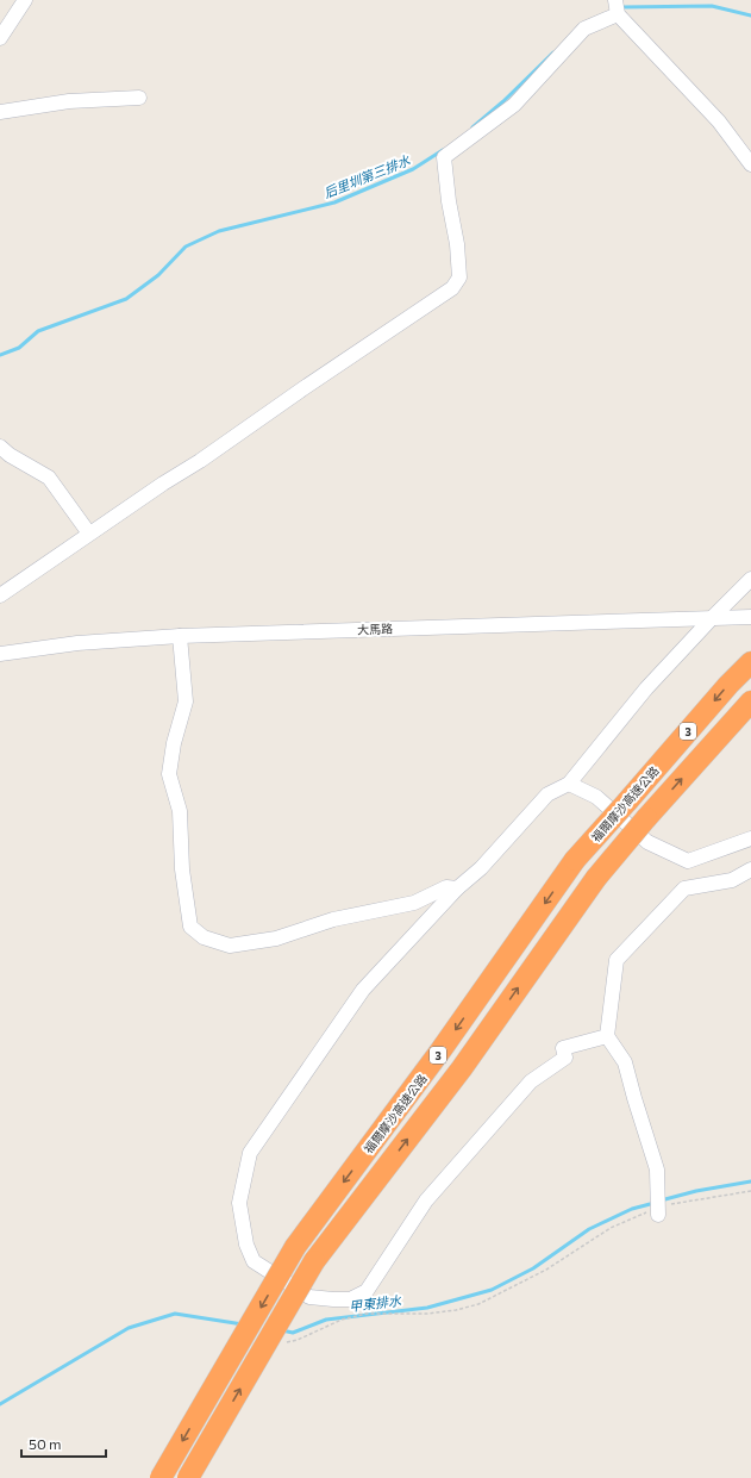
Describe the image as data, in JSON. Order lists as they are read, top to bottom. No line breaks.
{"streets":{"highway":["3","福爾摩沙高速公路"],"street":["大馬路"]},"water":["后里圳第三排水","甲東排水"],"scale_bar":"50 m"}
